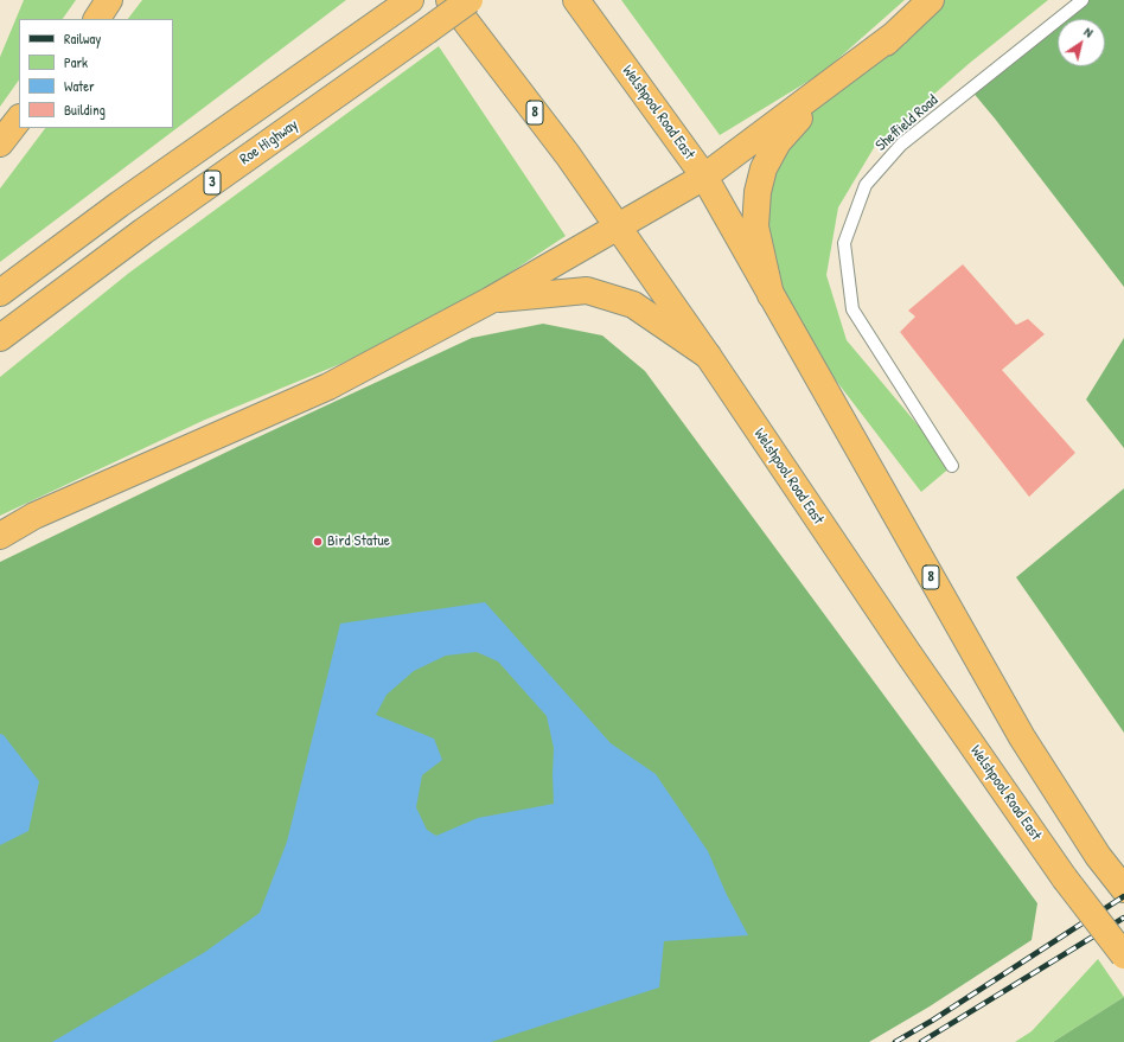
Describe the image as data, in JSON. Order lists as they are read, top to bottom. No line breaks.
{"streets":{"highway":["8","Welshpool Road East","Roe Highway","3"],"lane":["Sheffield Road"]},"places":["Bird Statue"],"legend":["Railway","Park","Water","Building"],"north":"top right"}
